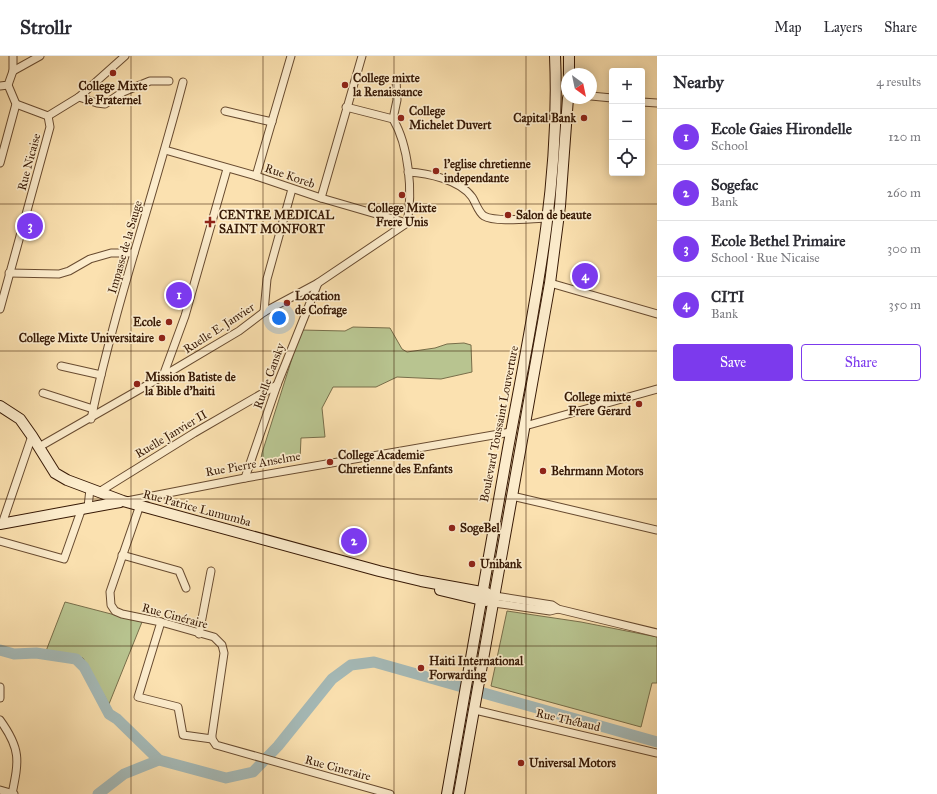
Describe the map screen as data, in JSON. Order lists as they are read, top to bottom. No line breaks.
{"streets":{"main road":["Boulevard Toussaint Louverture","Rue Pierre Anselme","Rue Patrice Lumumba"],"street":["Rue Nicaise","Rue Koreb","Impasse de la Sauge","Ruelle E. Janvier","Ruelle Cansky","Ruelle Janvier II","Rue Cinéraire","Rue Thébaud","Rue Cineraire"]},"crossings":[["Rue Koreb","Impasse de la Sauge"],["Rue Koreb","Ruelle E. Janvier"],["Impasse de la Sauge","Ruelle E. Janvier"],["Ruelle E. Janvier","Ruelle Cansky"],["Ruelle E. Janvier","Rue Patrice Lumumba"],["Ruelle Cansky","Ruelle Janvier II"],["Ruelle Cansky","Rue Pierre Anselme"],["Boulevard Toussaint Louverture","Rue Pierre Anselme"],["Boulevard Toussaint Louverture","Rue Patrice Lumumba"],["Boulevard Toussaint Louverture","Rue Thébaud"],["Ruelle Janvier II","Rue Patrice Lumumba"],["Rue Pierre Anselme","Rue Patrice Lumumba"],["Rue Patrice Lumumba","Rue Cinéraire"],["Rue Cinéraire","Rue Cineraire"]],"places":{"other":["College Mixte le Fraternel","College mixte la Renaissance","College Michelet Duvert","Capital Bank","l'eglise chretienne independante","College Mixte Frere Unis","Salon de beaute","Location de Cofrage","Ecole","College Mixte Universitaire","Mission Batiste de la Bible d'haiti","College mixte Frere Gerard","College Academie Chretienne des Enfants","Behrmann Motors","SogeBel","Unibank","Haiti International Forwarding","Universal Motors"],"health":["CENTRE MEDICAL SAINT MONFORT"]},"north":"bottom right","page":{"header":"Strollr","nav":["Map","Layers","Share"],"heading":["Nearby","4 results"],"map_buttons":["+","−"],"list":[{"mark":"1","name":"Ecole Gaies Hirondelle","note":"School","value":"120 m"},{"mark":"2","name":"Sogefac","note":"Bank","value":"260 m"},{"mark":"3","name":"Ecole Bethel Primaire","note":"School · Rue Nicaise","value":"300 m"},{"mark":"4","name":"CITI","note":"Bank","value":"350 m"}],"pins":["3","4","1","2"],"buttons":["Save","Share"]}}
